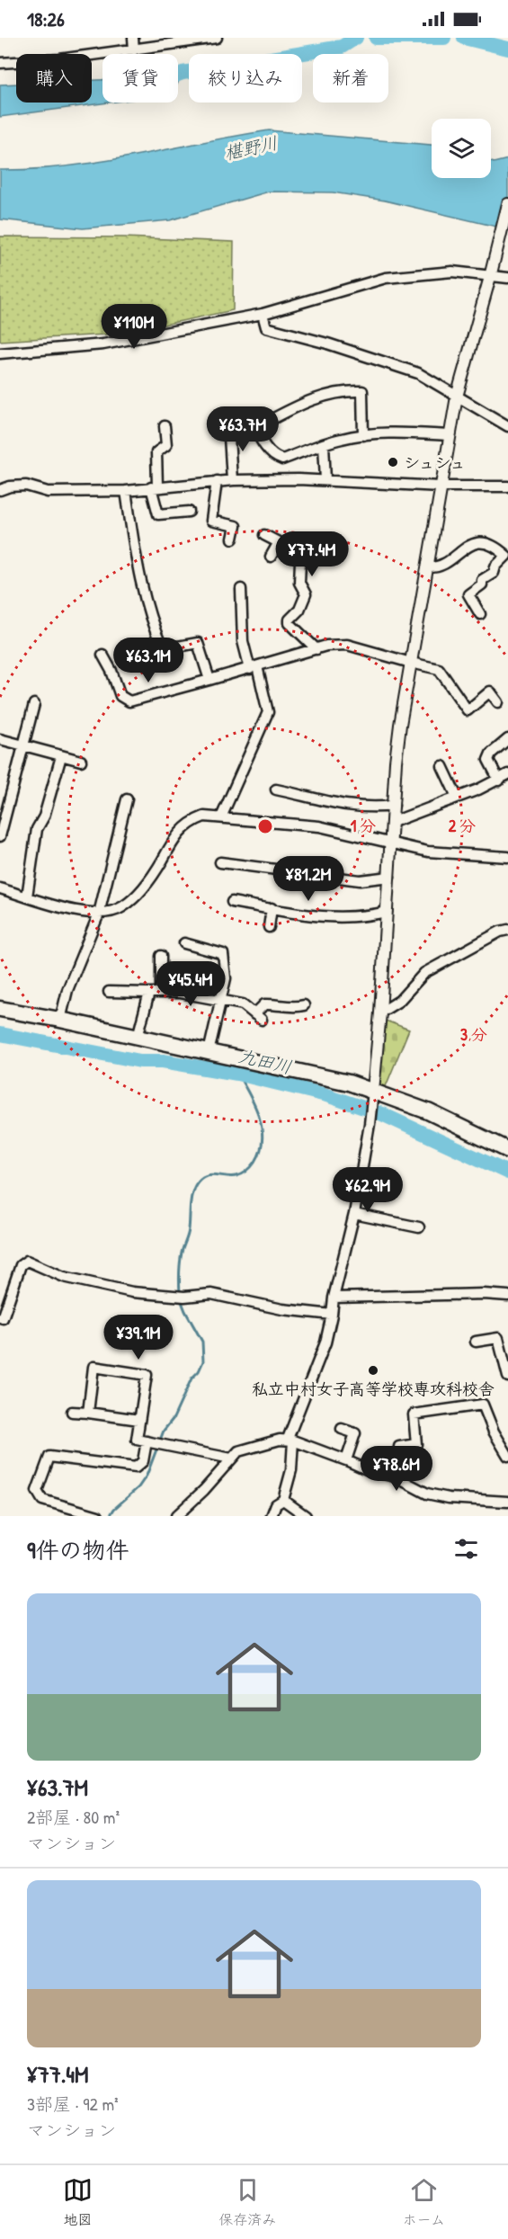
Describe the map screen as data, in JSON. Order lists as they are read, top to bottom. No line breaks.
{"water":["椹野川","九田川"],"places":["シュシュ","私立中村女子高等学校専攻科校舎"],"page":{"status":"18:26","chip":["購入","賃貸","絞り込み","新着"],"price":["¥110M","¥63.7M","¥77.4M","¥63.1M","¥81.2M","¥45.4M","¥62.9M","¥39.1M","¥78.6M"],"heading":"9件の物件","list":[{"name":"¥63.7M","note":"2部屋 · 80 m² · マンション"},{"name":"¥77.4M","note":"3部屋 · 92 m² · マンション"}],"tabs":["地図","保存済み","ホーム"]},"rings":["1 分","2 分","3 分"]}
